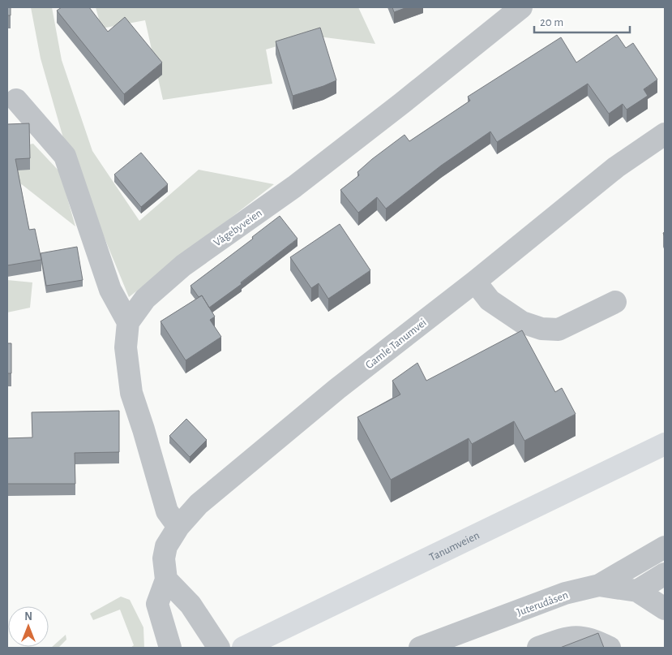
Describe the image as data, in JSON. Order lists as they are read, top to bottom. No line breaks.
{"streets":{"main road":["Tanumveien"],"street":["Vågebyveien","Gamle Tanumvei","Juterudåsen"]},"scale_bar":"20 m","north":"top"}
